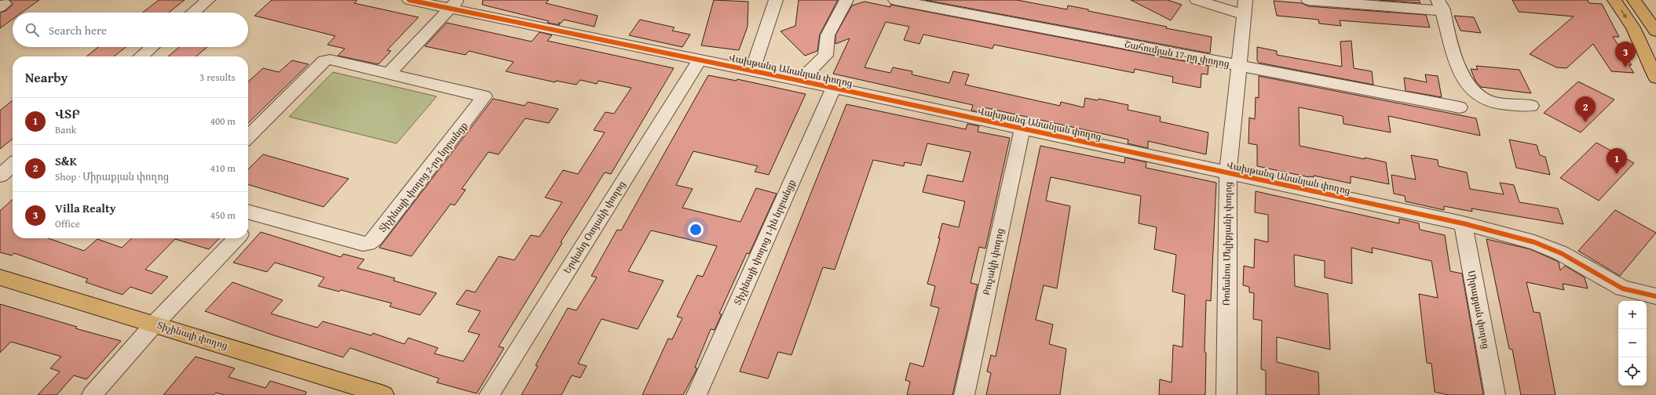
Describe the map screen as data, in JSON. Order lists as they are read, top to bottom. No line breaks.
{"streets":{"main road":["Տիչինայի փողոց"],"street":["Շահումյան 17-րդ փողոց","Վախթանգ Անանյան փողոց","Տիչինայի փողոց 2-րդ նրբանցք","Երվանդ Օտյանի փողոց","Տիչինայի փողոց 1-ին նրբանցք","Ռոմանոս Մելիքյանի փողոց","Քուչակի փողոց","Միրաքյան փողոց"]},"crossings":[["Շահումյան 17-րդ փողոց","Ռոմանոս Մելիքյանի փողոց"],["Վախթանգ Անանյան փողոց","Երվանդ Օտյանի փողոց"],["Վախթանգ Անանյան փողոց","Տիչինայի փողոց 1-ին նրբանցք"],["Վախթանգ Անանյան փողոց","Ռոմանոս Մելիքյանի փողոց"],["Վախթանգ Անանյան փողոց","Քուչակի փողոց"],["Վախթանգ Անանյան փողոց","Միրաքյան փողոց"]],"page":{"search":"Search here","pins":["3","2","1"],"heading":["Nearby","3 results"],"list":[{"mark":"1","name":"ՎՏԲ","note":"Bank","value":"400 m"},{"mark":"2","name":"S&K","note":"Shop · Միրաքյան փողոց","value":"410 m"},{"mark":"3","name":"Villa Realty","note":"Office","value":"450 m"}],"map_buttons":["+","−"]}}
